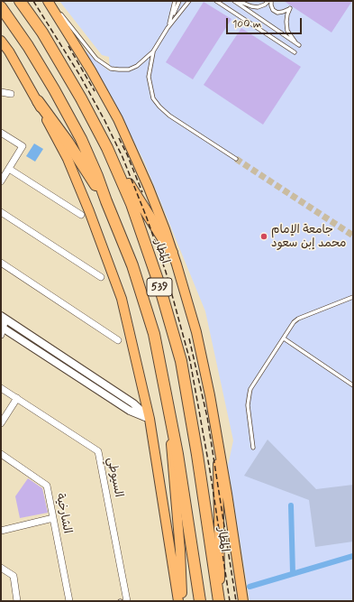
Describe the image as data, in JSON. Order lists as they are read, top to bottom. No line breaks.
{"streets":{"highway":["المطار","539"],"street":["السيوطي","الشارخية"]},"places":["جامعة الإمام محمد إبن سعود"],"scale_bar":"100 m"}
